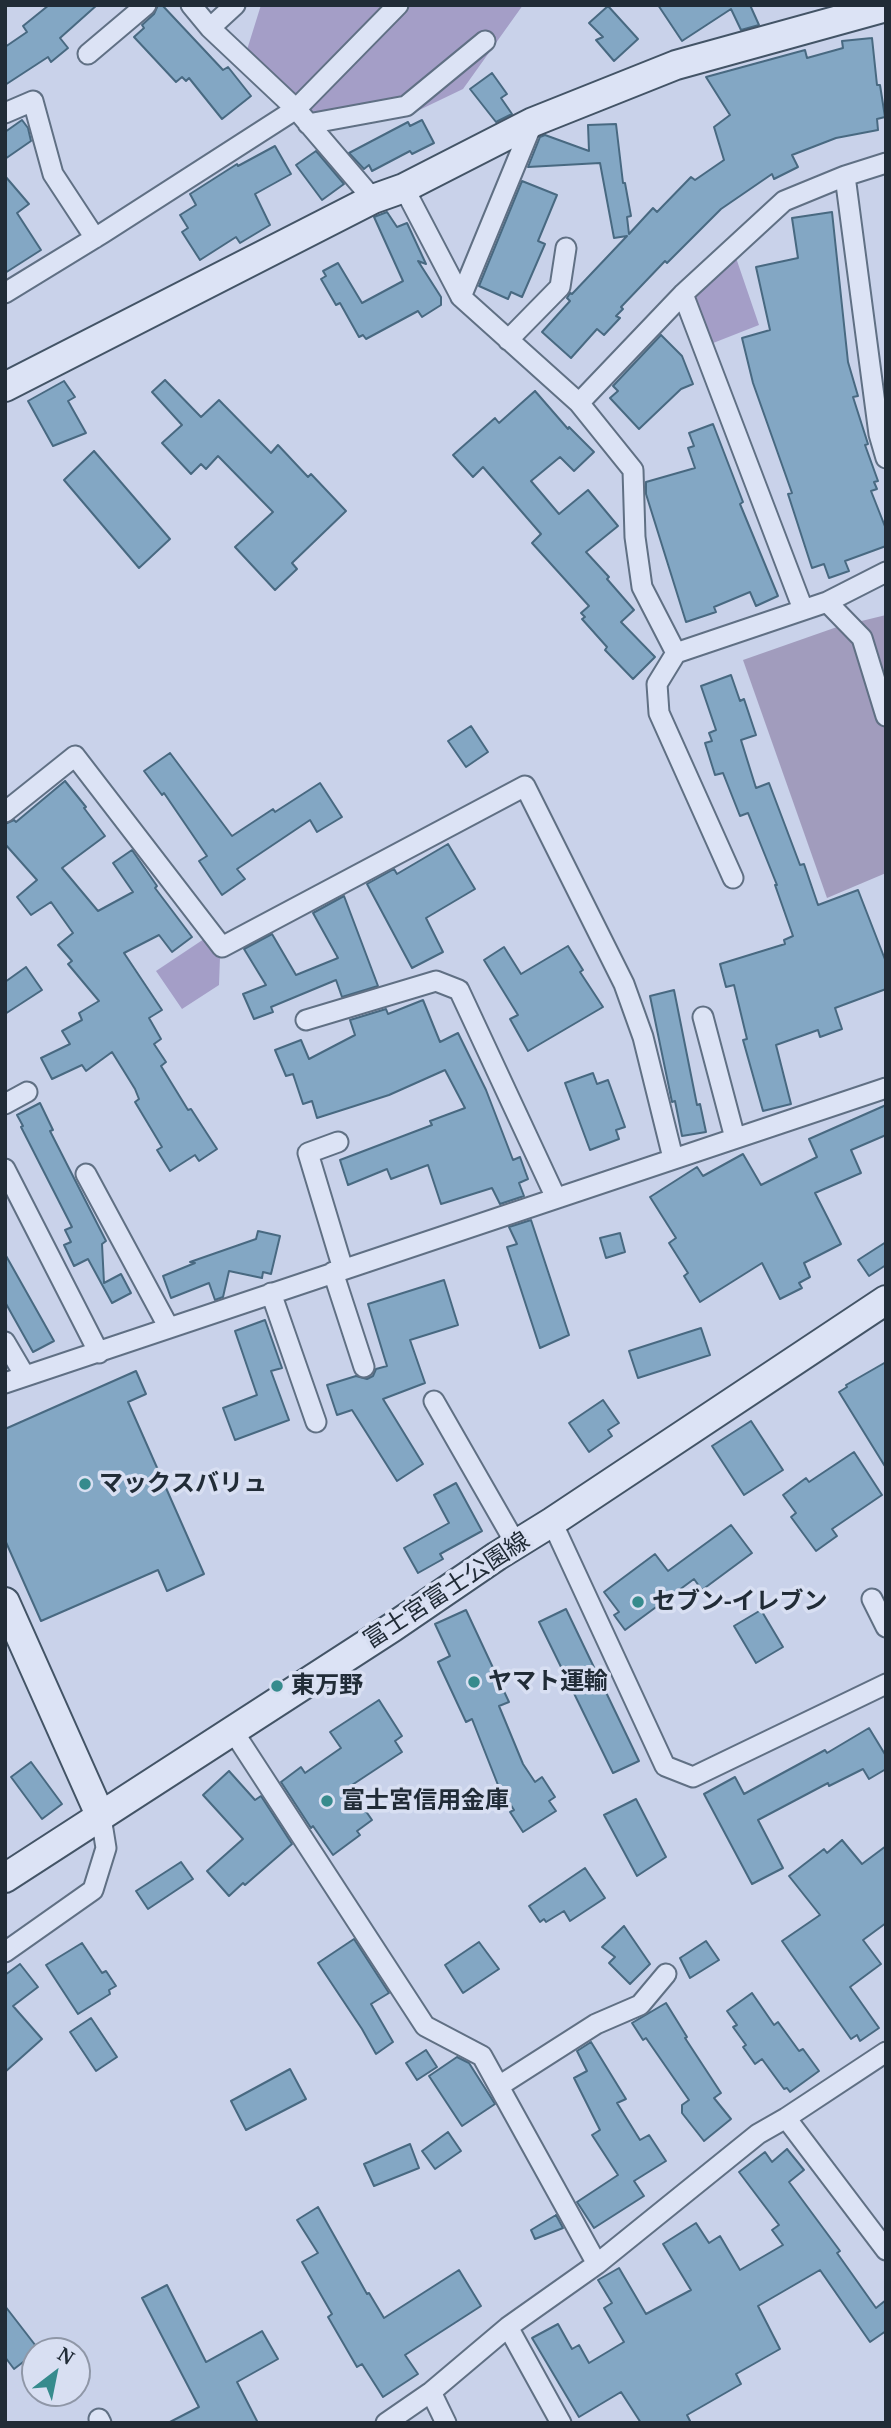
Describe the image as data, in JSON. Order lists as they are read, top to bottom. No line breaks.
{"streets":{"street":["富士宮富士公園線"]},"places":["マックスバリュ","セブン-イレブン","ヤマト運輸","東万野","富士宮信用金庫"],"north":"top right"}
